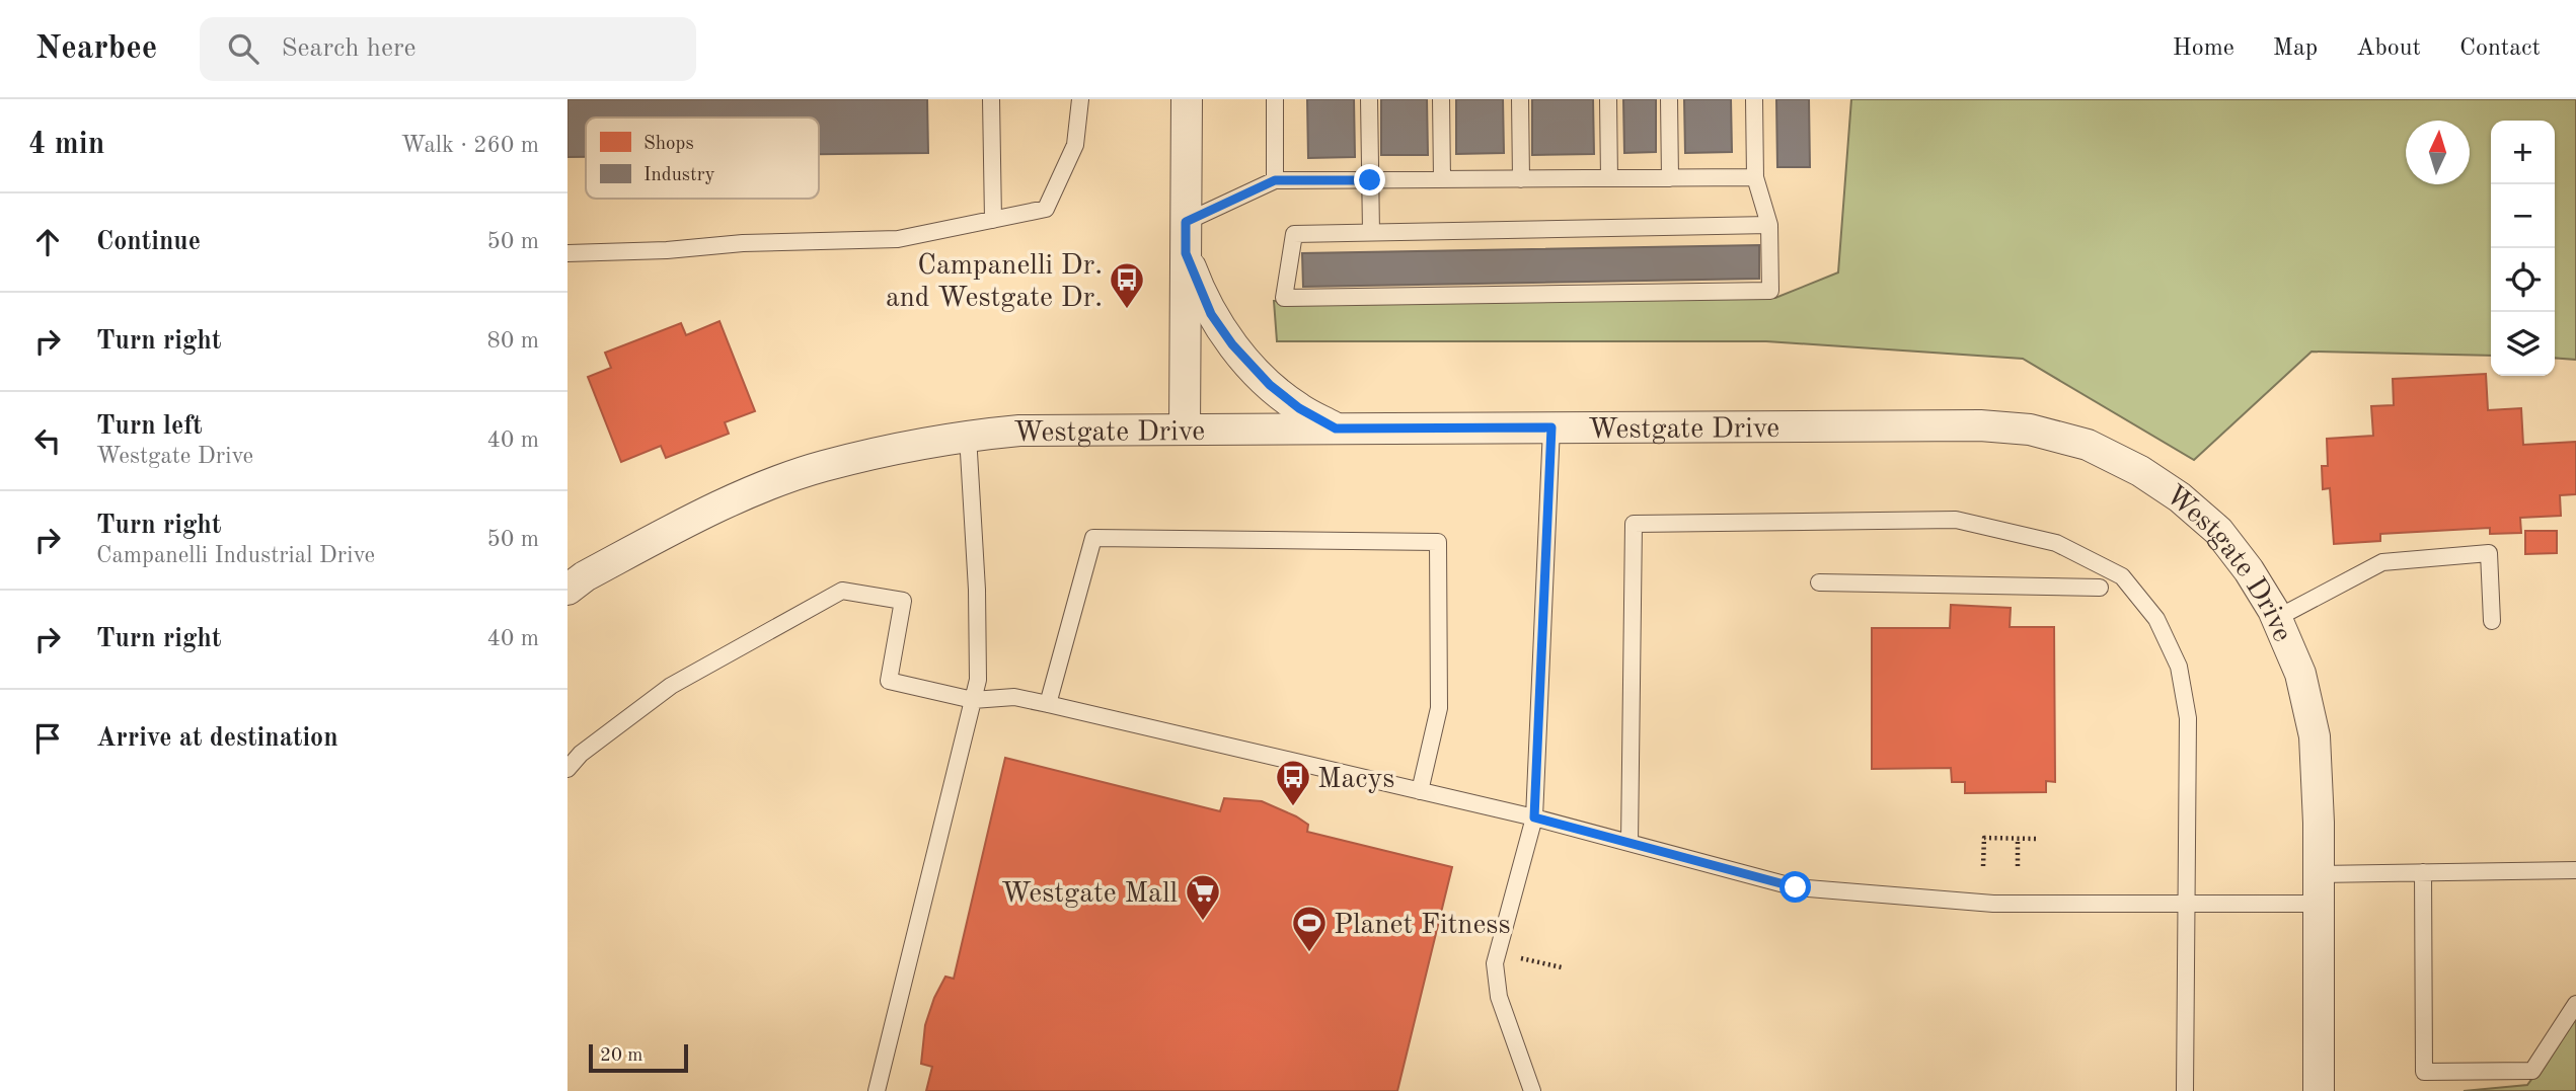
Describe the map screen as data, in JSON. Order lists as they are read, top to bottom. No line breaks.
{"streets":{"street":["Westgate Drive"]},"places":{"bus stop":["Campanelli Dr. and Westgate Dr.","Macys"],"supermarket":["Westgate Mall"],"sports":["Planet Fitness"]},"legend":["Shops","Industry"],"scale_bar":"20 m","north":"top","page":{"header":"Nearbee","search":"Search here","nav":["Home","Map","About","Contact"],"heading":["4 min","Walk · 260 m"],"map_buttons":["+","−"],"list":[["Continue","50 m"],["Turn right","80 m"],["Turn left","Westgate Drive","40 m"],["Turn right","Campanelli Industrial Drive","50 m"],["Turn right","40 m"],"Arrive at destination"],"scale":"20 m"}}
